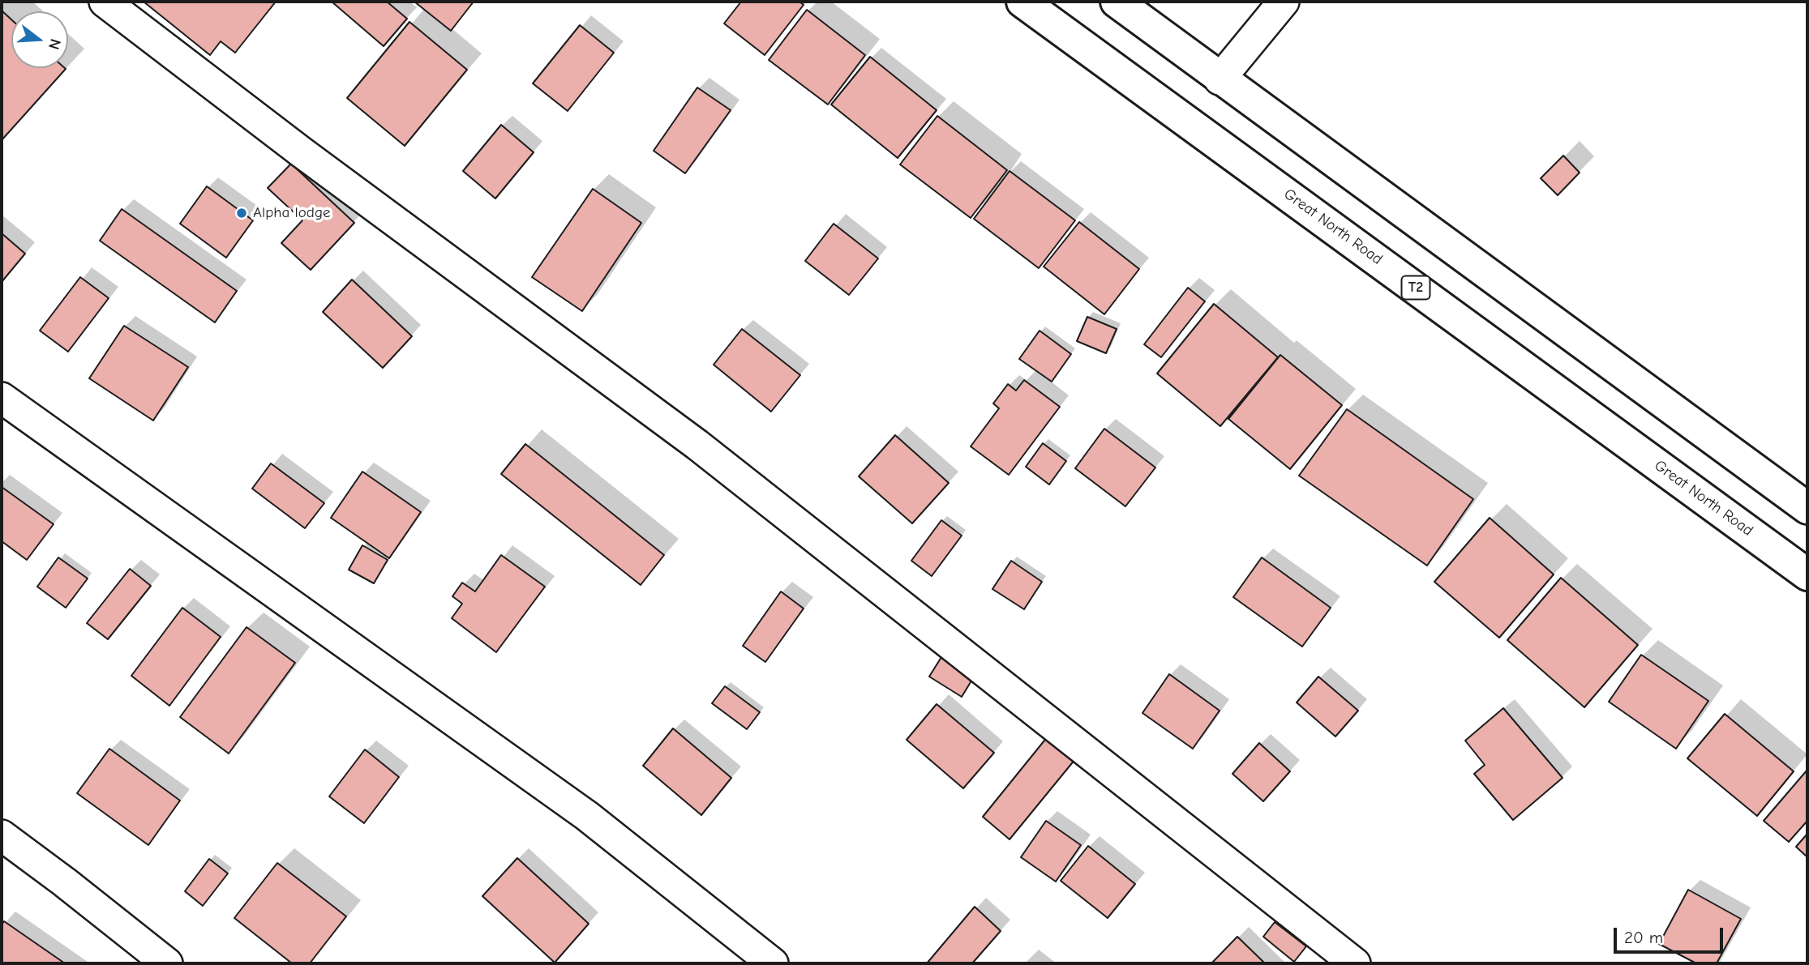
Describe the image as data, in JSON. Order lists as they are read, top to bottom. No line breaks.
{"streets":{"highway":["Great North Road","T2"]},"places":["Alpha lodge"],"scale_bar":"20 m","north":"right"}
